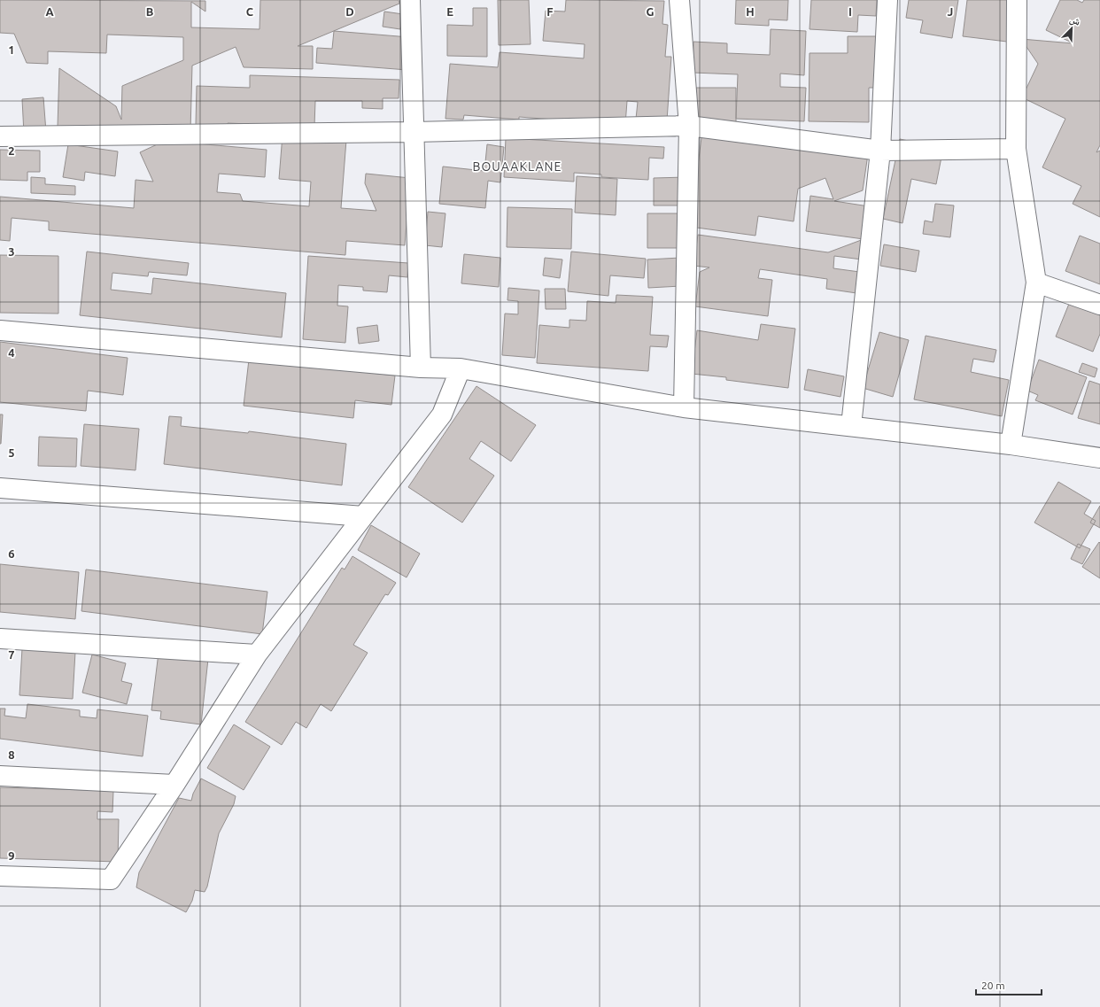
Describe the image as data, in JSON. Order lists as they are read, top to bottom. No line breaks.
{"districts":["BOUAAKLANE"],"scale_bar":"20 m","north":"top right","grid":{"columns":["A","B","C","D","E","F","G","H","I","J"],"rows":["1","2","3","4","5","6","7","8","9"]}}
